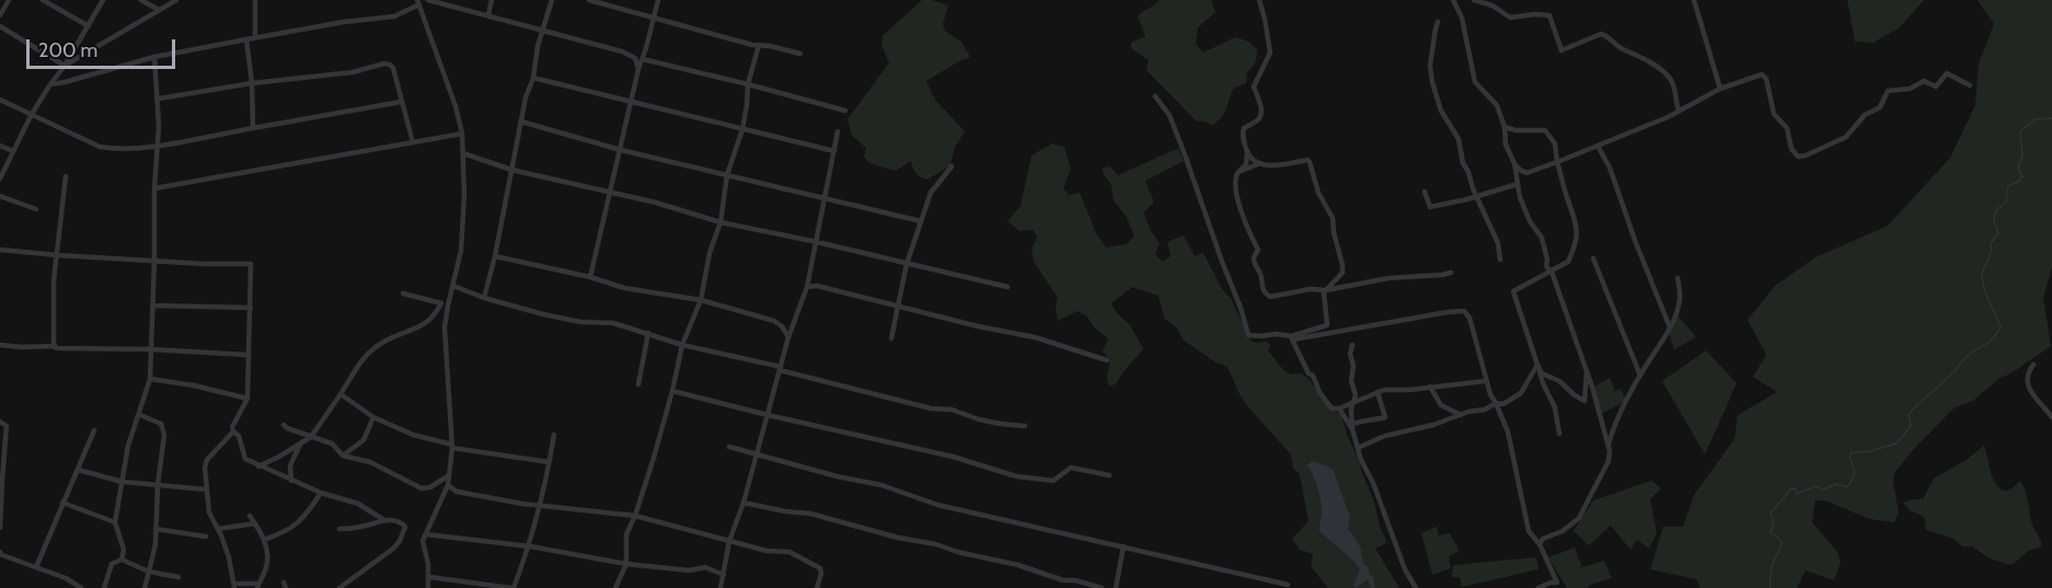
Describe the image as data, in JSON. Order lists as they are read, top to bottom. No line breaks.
{"scale_bar":"200 m"}
